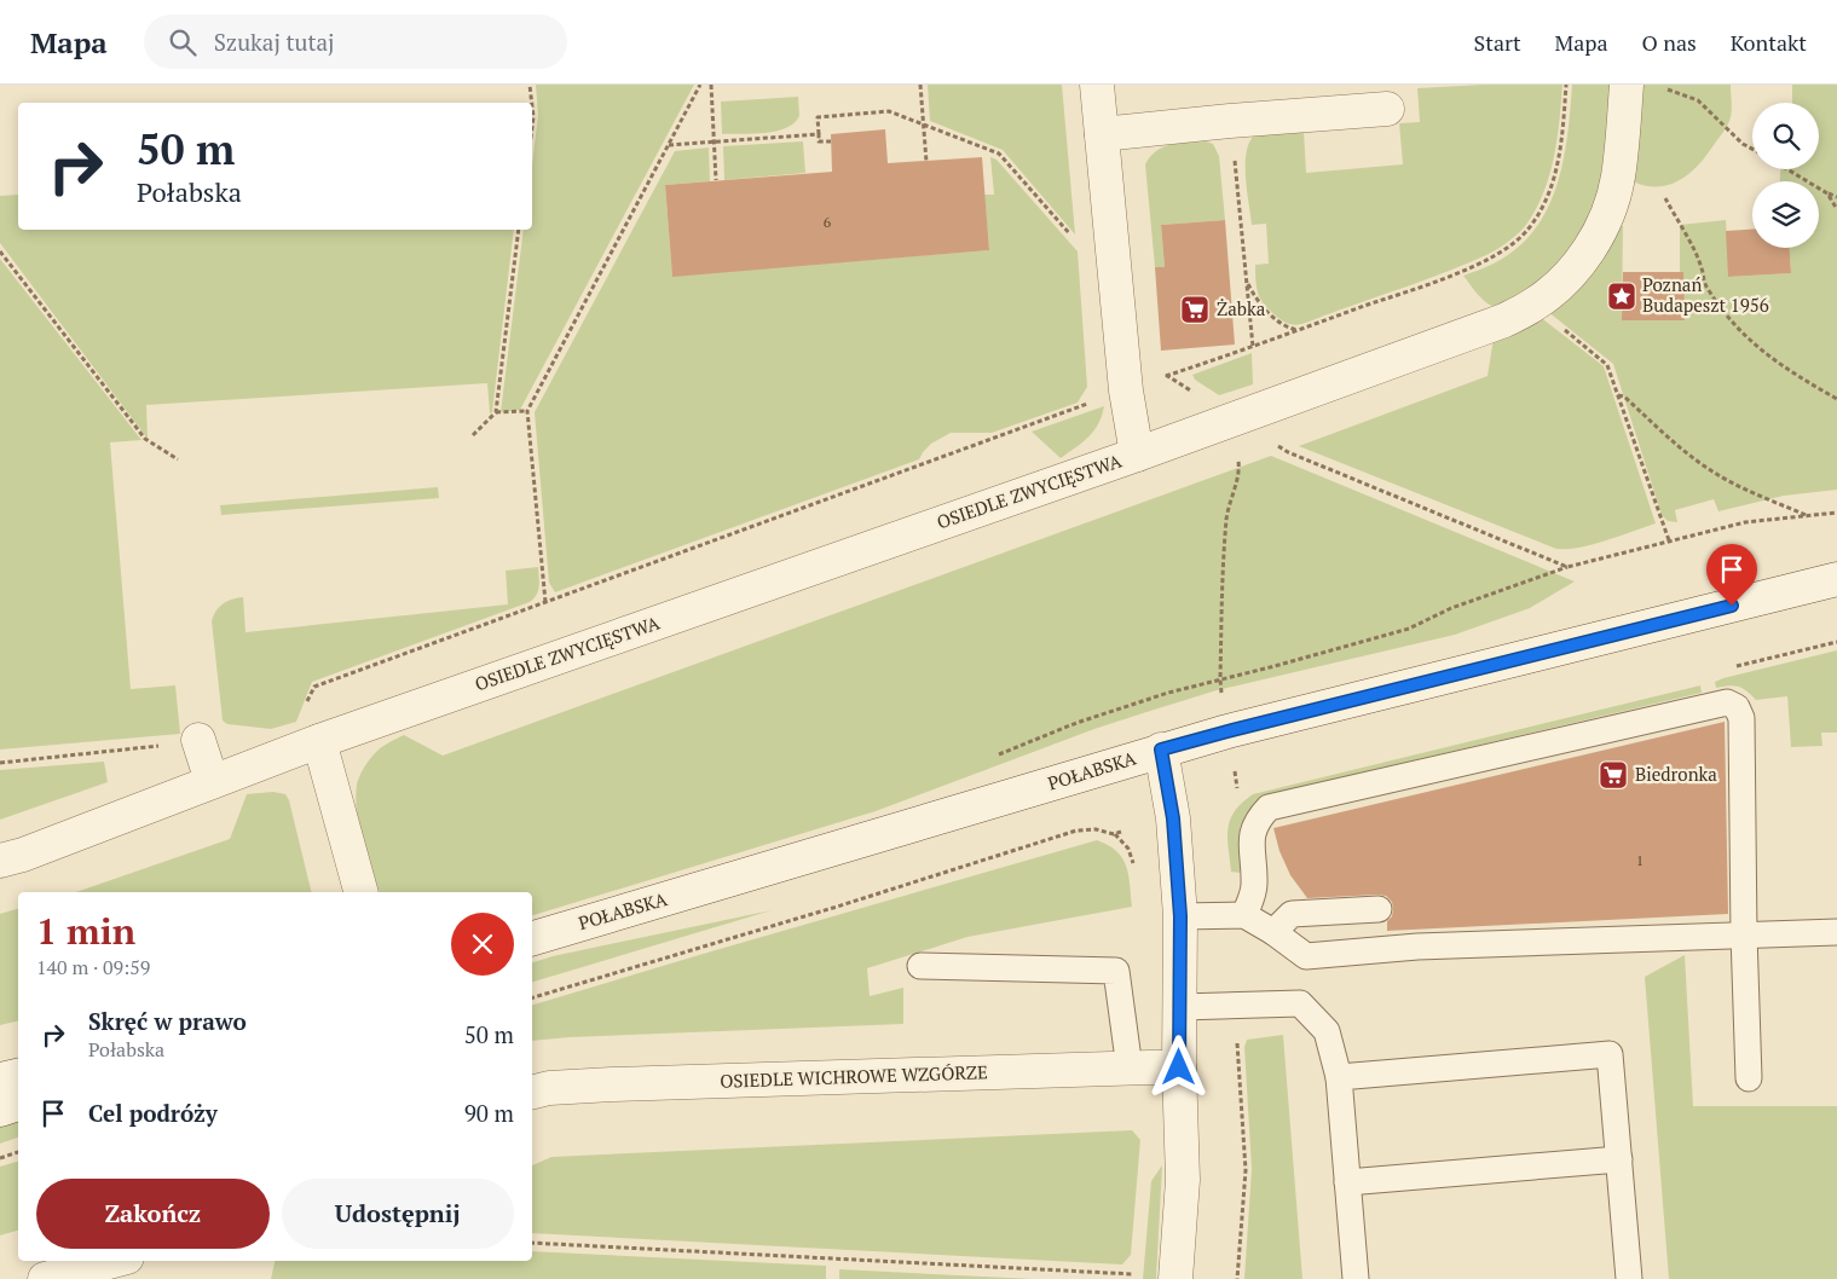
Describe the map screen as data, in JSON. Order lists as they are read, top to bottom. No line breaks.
{"streets":{"street":["OSIEDLE ZWYCIĘSTWA","POŁABSKA","OSIEDLE WICHROWE WZGÓRZE"]},"places":{"place":["Poznań Budapeszt 1956"],"supermarket":["Żabka","Biedronka"]},"house_numbers":["6","1"],"page":{"header":"Mapa","search":"Szukaj tutaj","nav":["Start","Mapa","O nas","Kontakt"],"turn":["50 m","Połabska"],"heading":["1 min","140 m · 09:59"],"list":[{"name":"Skręć w prawo","note":"Połabska","value":"50 m"},{"name":"Cel podróży","value":"90 m"}],"buttons":["Zakończ","Udostępnij"]}}
